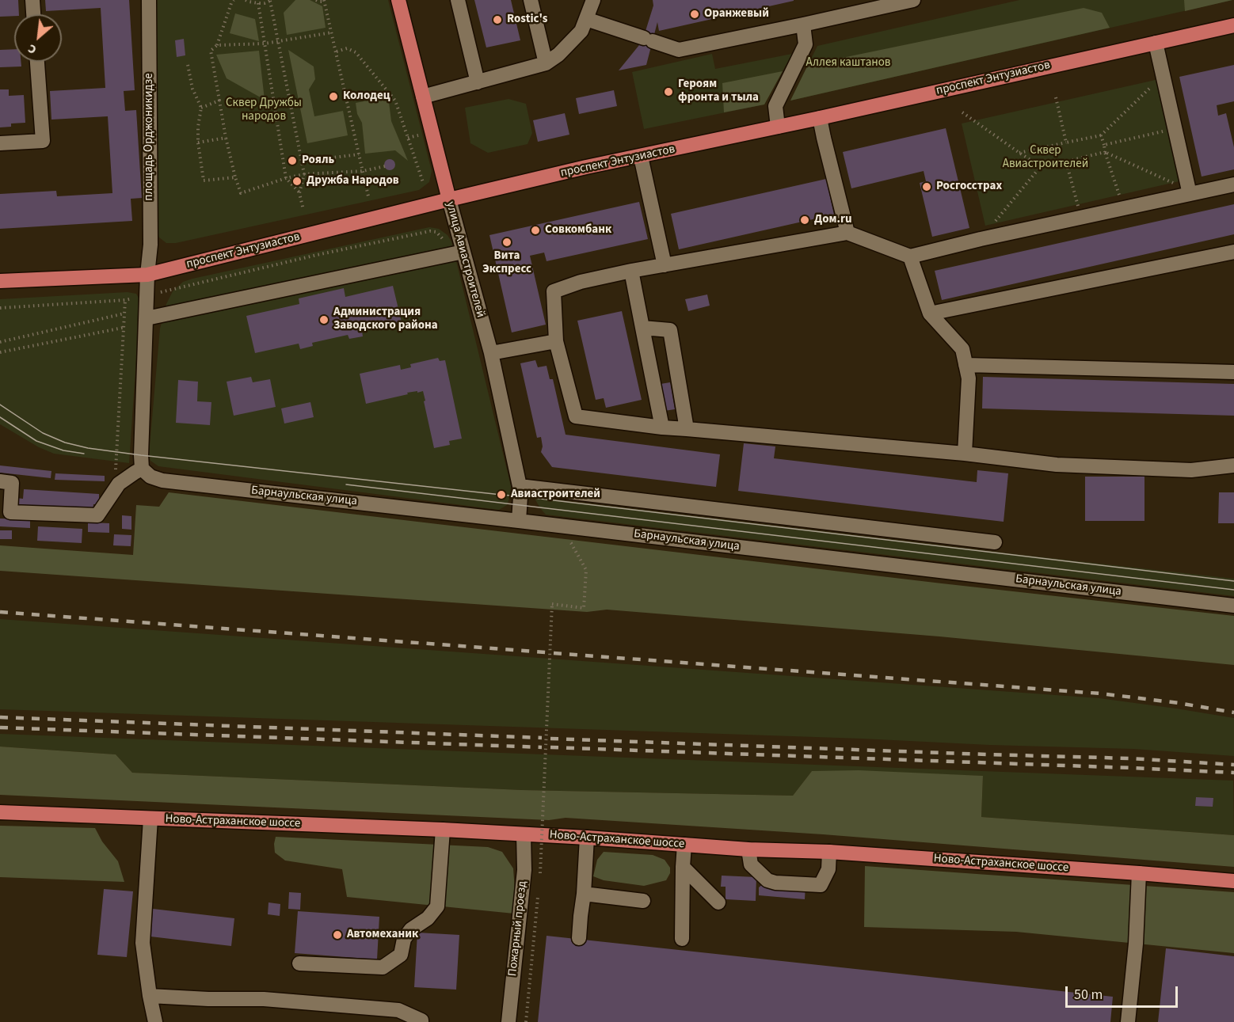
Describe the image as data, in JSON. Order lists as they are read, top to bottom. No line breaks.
{"streets":{"main road":["проспект Энтузиастов","улица Авиастроителей","Ново-Астраханское шоссе"],"street":["площадь Орджоникидзе","Барнаульская улица","Пожарный проезд"]},"crossings":[["проспект Энтузиастов","площадь Орджоникидзе"],["проспект Энтузиастов","улица Авиастроителей"],["площадь Орджоникидзе","Барнаульская улица"],["улица Авиастроителей","Барнаульская улица"],["Ново-Астраханское шоссе","Пожарный проезд"]],"parks":["Аллея каштанов","Сквер Дружбы народов","Сквер Авиастроителей"],"places":["Оранжевый","Rostic's","Героям фронта и тыла","Колодец","Рояль","Дружба Народов","Росгосстрах","Дом.ru","Совкомбанк","Вита Экспресс","Администрация Заводского района","Авиастроителей","Автомеханик"],"scale_bar":"50 m","north":"bottom left"}
